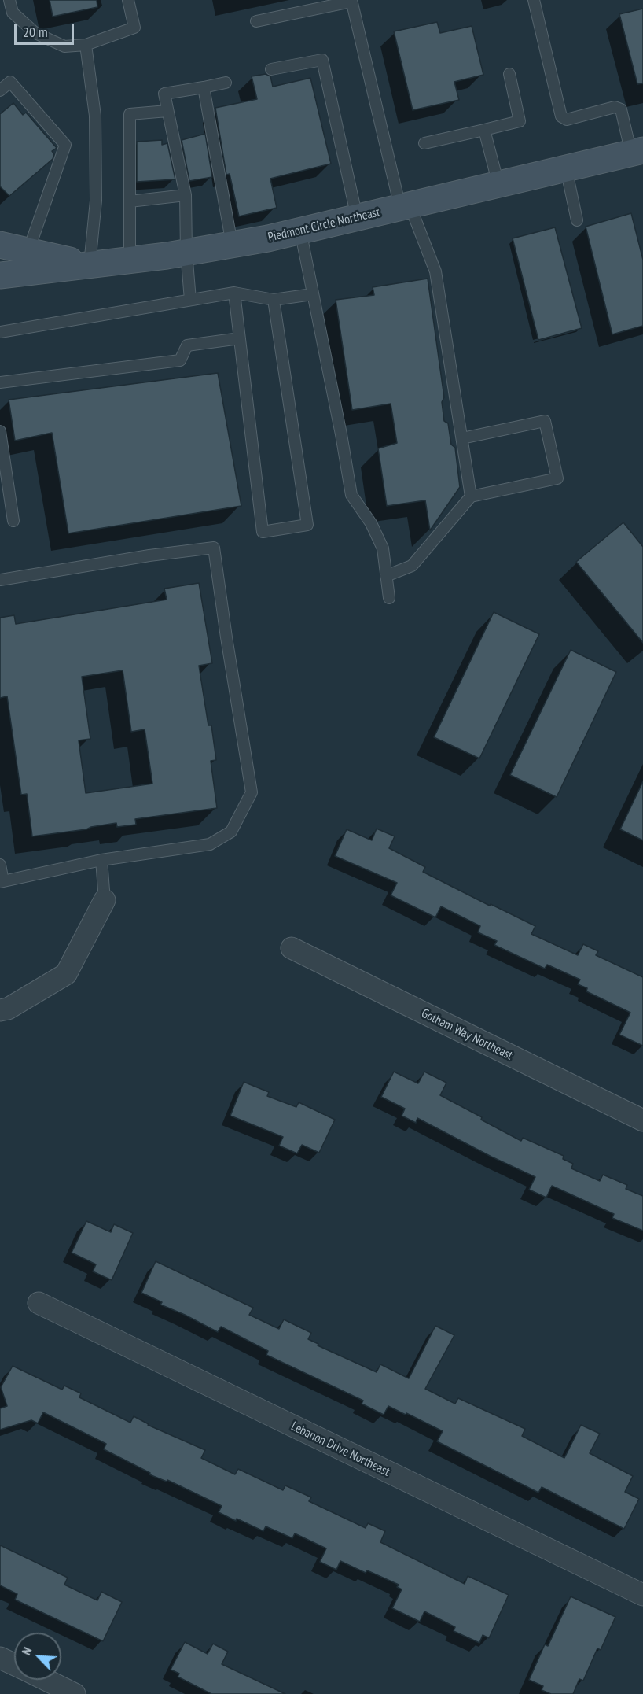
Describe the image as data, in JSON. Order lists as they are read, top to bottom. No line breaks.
{"streets":{"main road":["Piedmont Circle Northeast"],"street":["Gotham Way Northeast","Lebanon Drive Northeast"]},"scale_bar":"20 m","north":"top left"}
